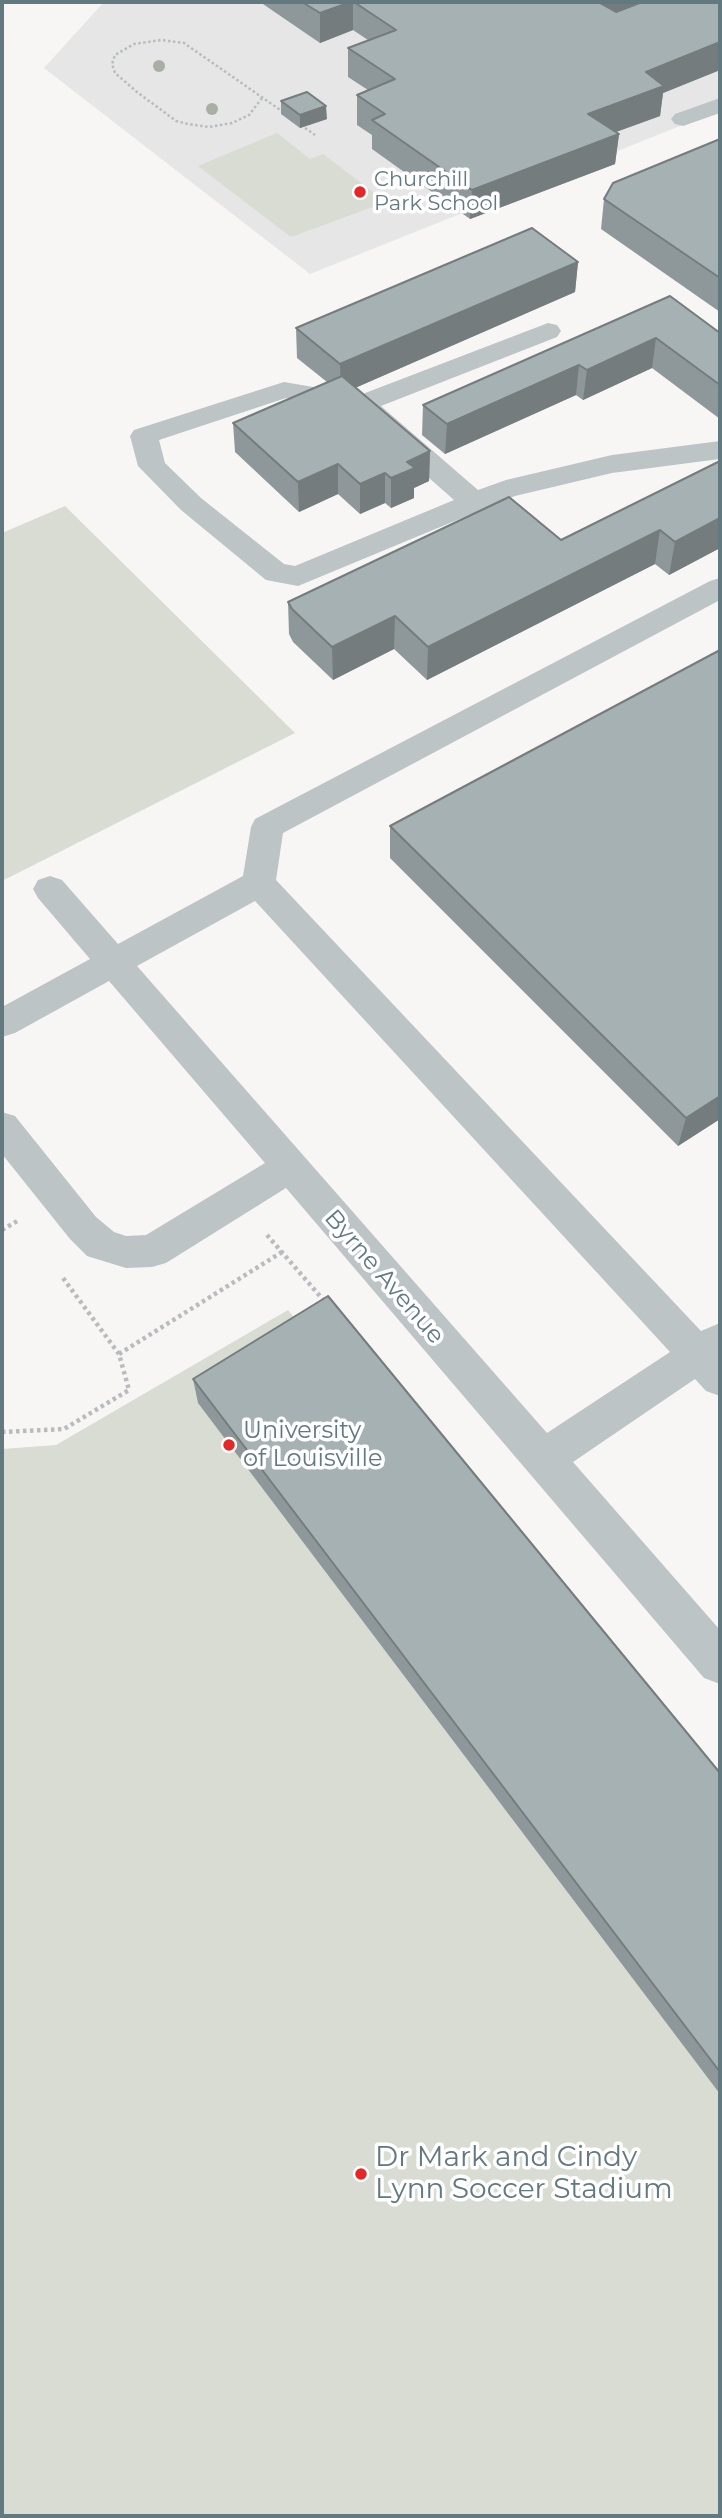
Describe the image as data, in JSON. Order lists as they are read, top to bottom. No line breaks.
{"streets":{"street":["Byrne Avenue"]},"places":["Churchill Park School","University of Louisville","Dr Mark and Cindy Lynn Soccer Stadium"]}
